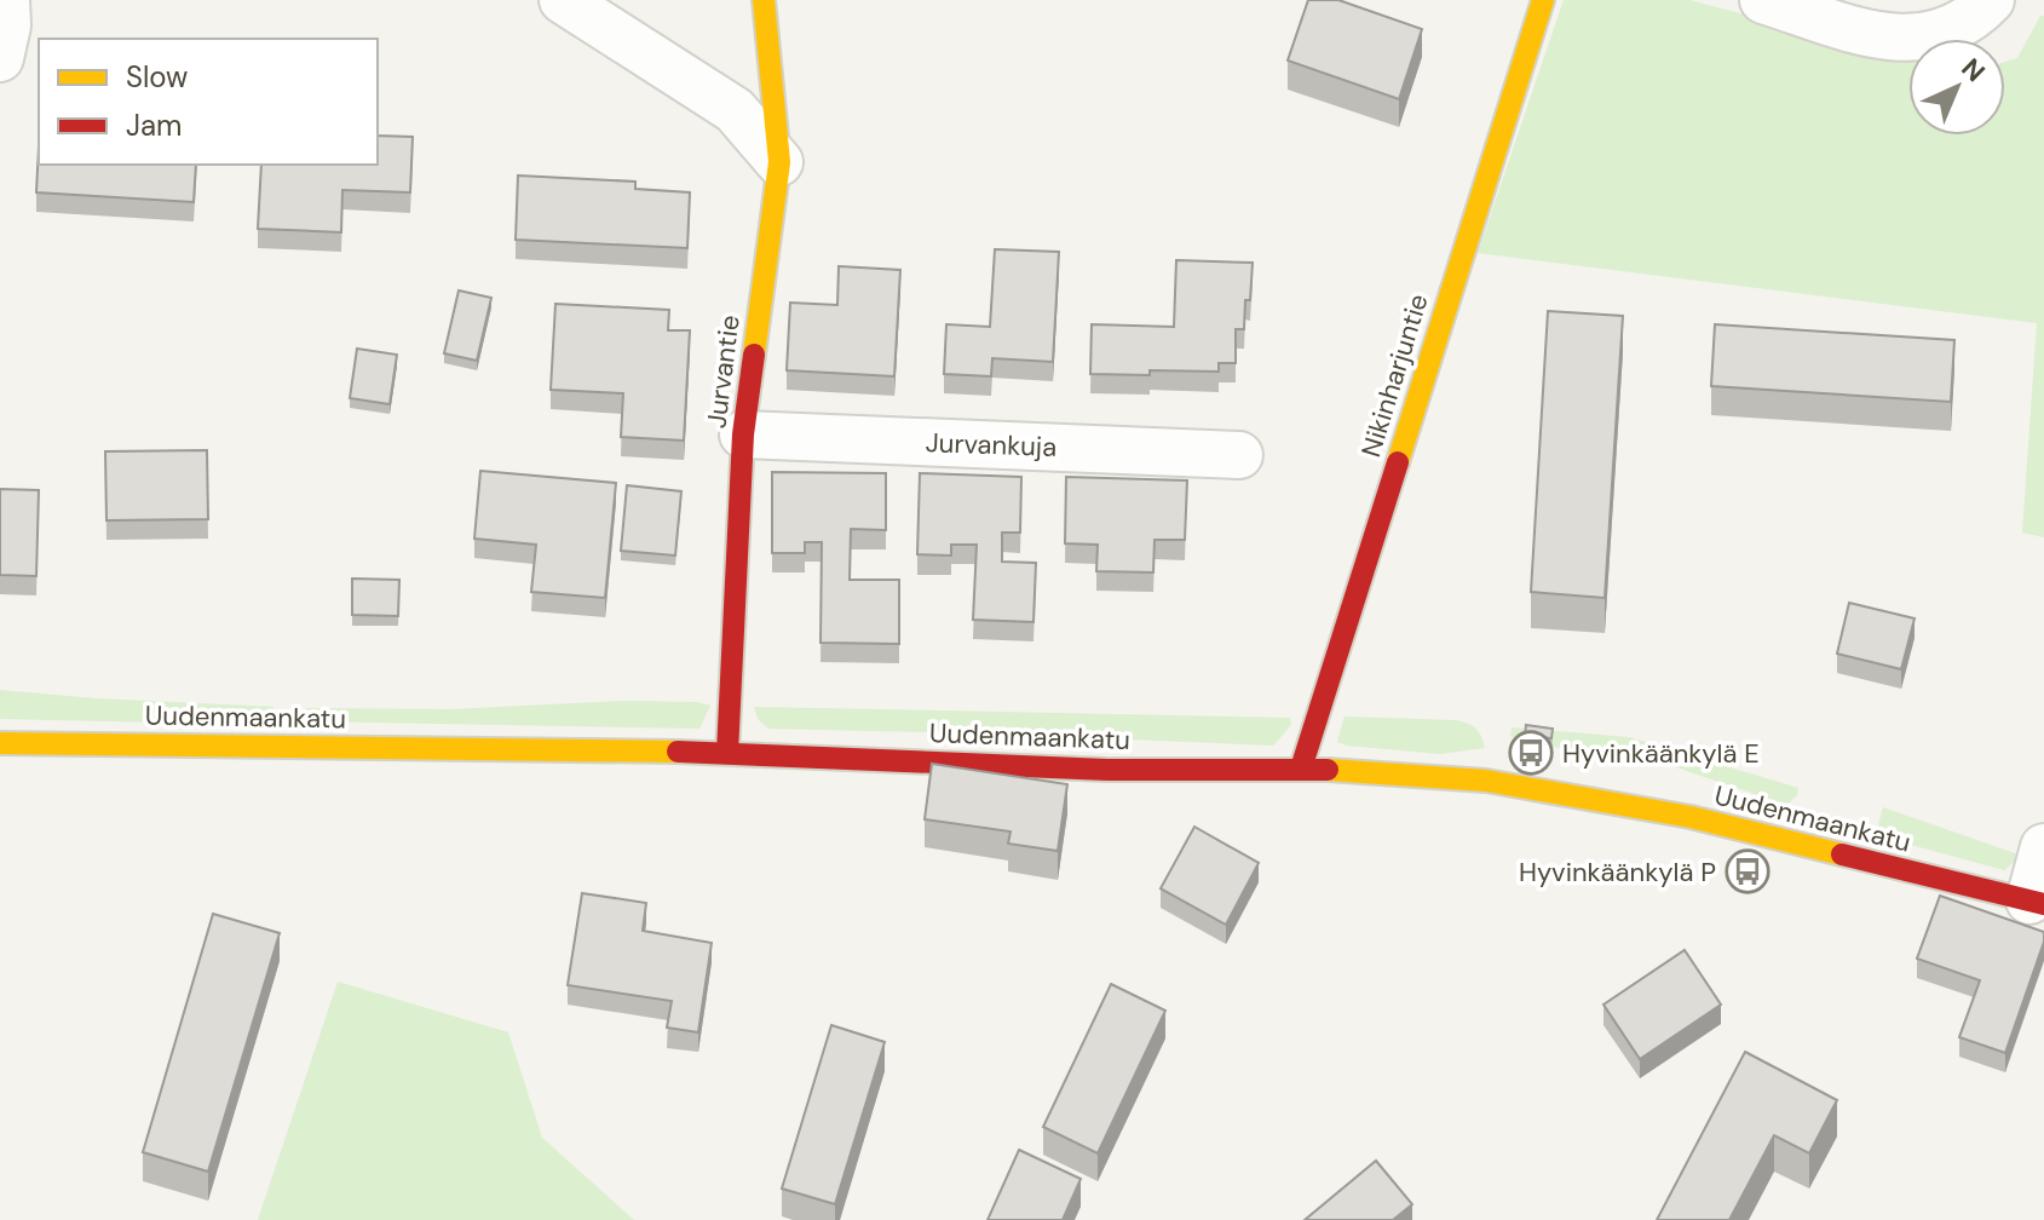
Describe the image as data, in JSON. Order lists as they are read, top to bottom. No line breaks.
{"streets":{"main road":["Jurvantie","Nikinharjuntie","Uudenmaankatu"],"street":["Jurvankuja"]},"crossings":[["Jurvantie","Jurvankuja"],["Jurvantie","Uudenmaankatu"],["Nikinharjuntie","Uudenmaankatu"]],"places":{"bus stop":["Hyvinkäänkylä E","Hyvinkäänkylä P"]},"legend":["Slow","Jam"],"north":"top right"}
